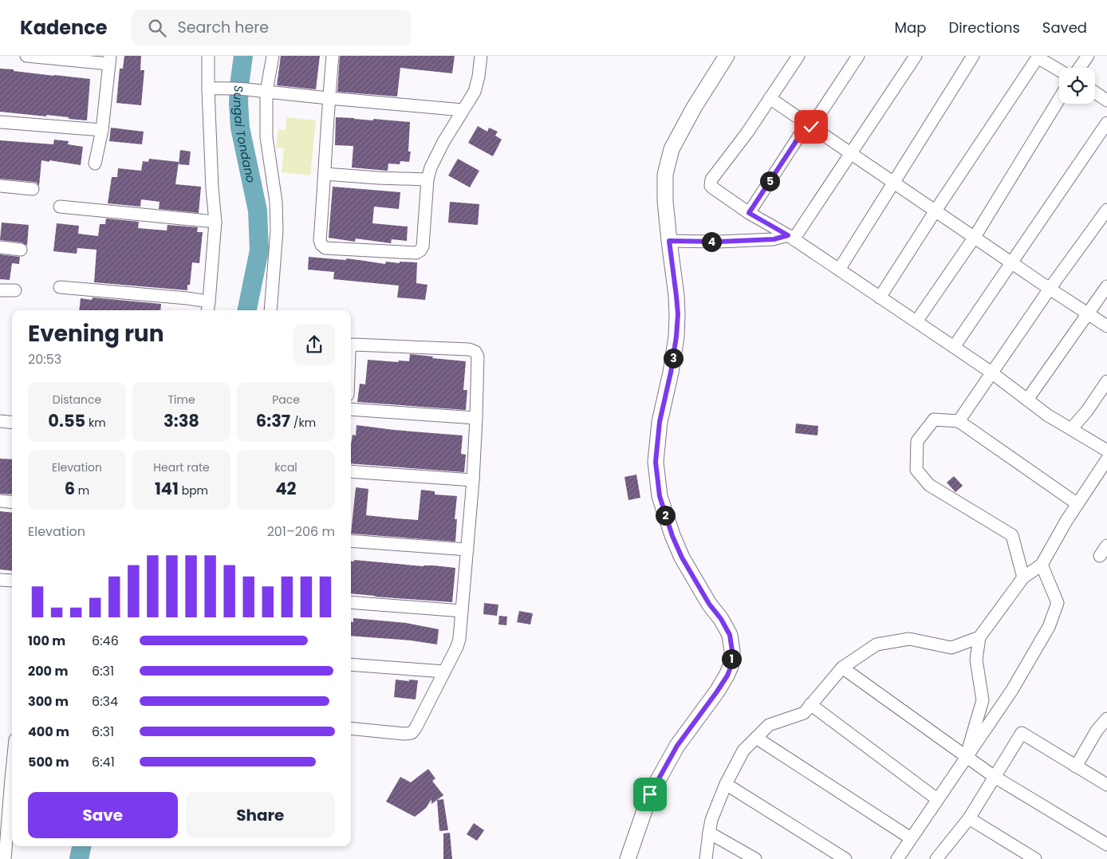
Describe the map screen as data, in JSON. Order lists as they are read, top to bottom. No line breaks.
{"water":["Sungai Tondano"],"page":{"header":"Kadence","search":"Search here","nav":["Map","Directions","Saved"],"pins":["5","4","3","2","1"],"heading":["Evening run","20:53"],"stats":[["Distance","0.55 km"],["Time","3:38"],["Pace","6:37 /km"],["Elevation","6 m"],["Heart rate","141 bpm"],["kcal","42"]],"chart":["Elevation","201–206 m"],"list":[{"name":"100 m","note":"6:46"},{"name":"200 m","note":"6:31"},{"name":"300 m","note":"6:34"},{"name":"400 m","note":"6:31"},{"name":"500 m","note":"6:41"}],"buttons":["Save","Share"]}}
